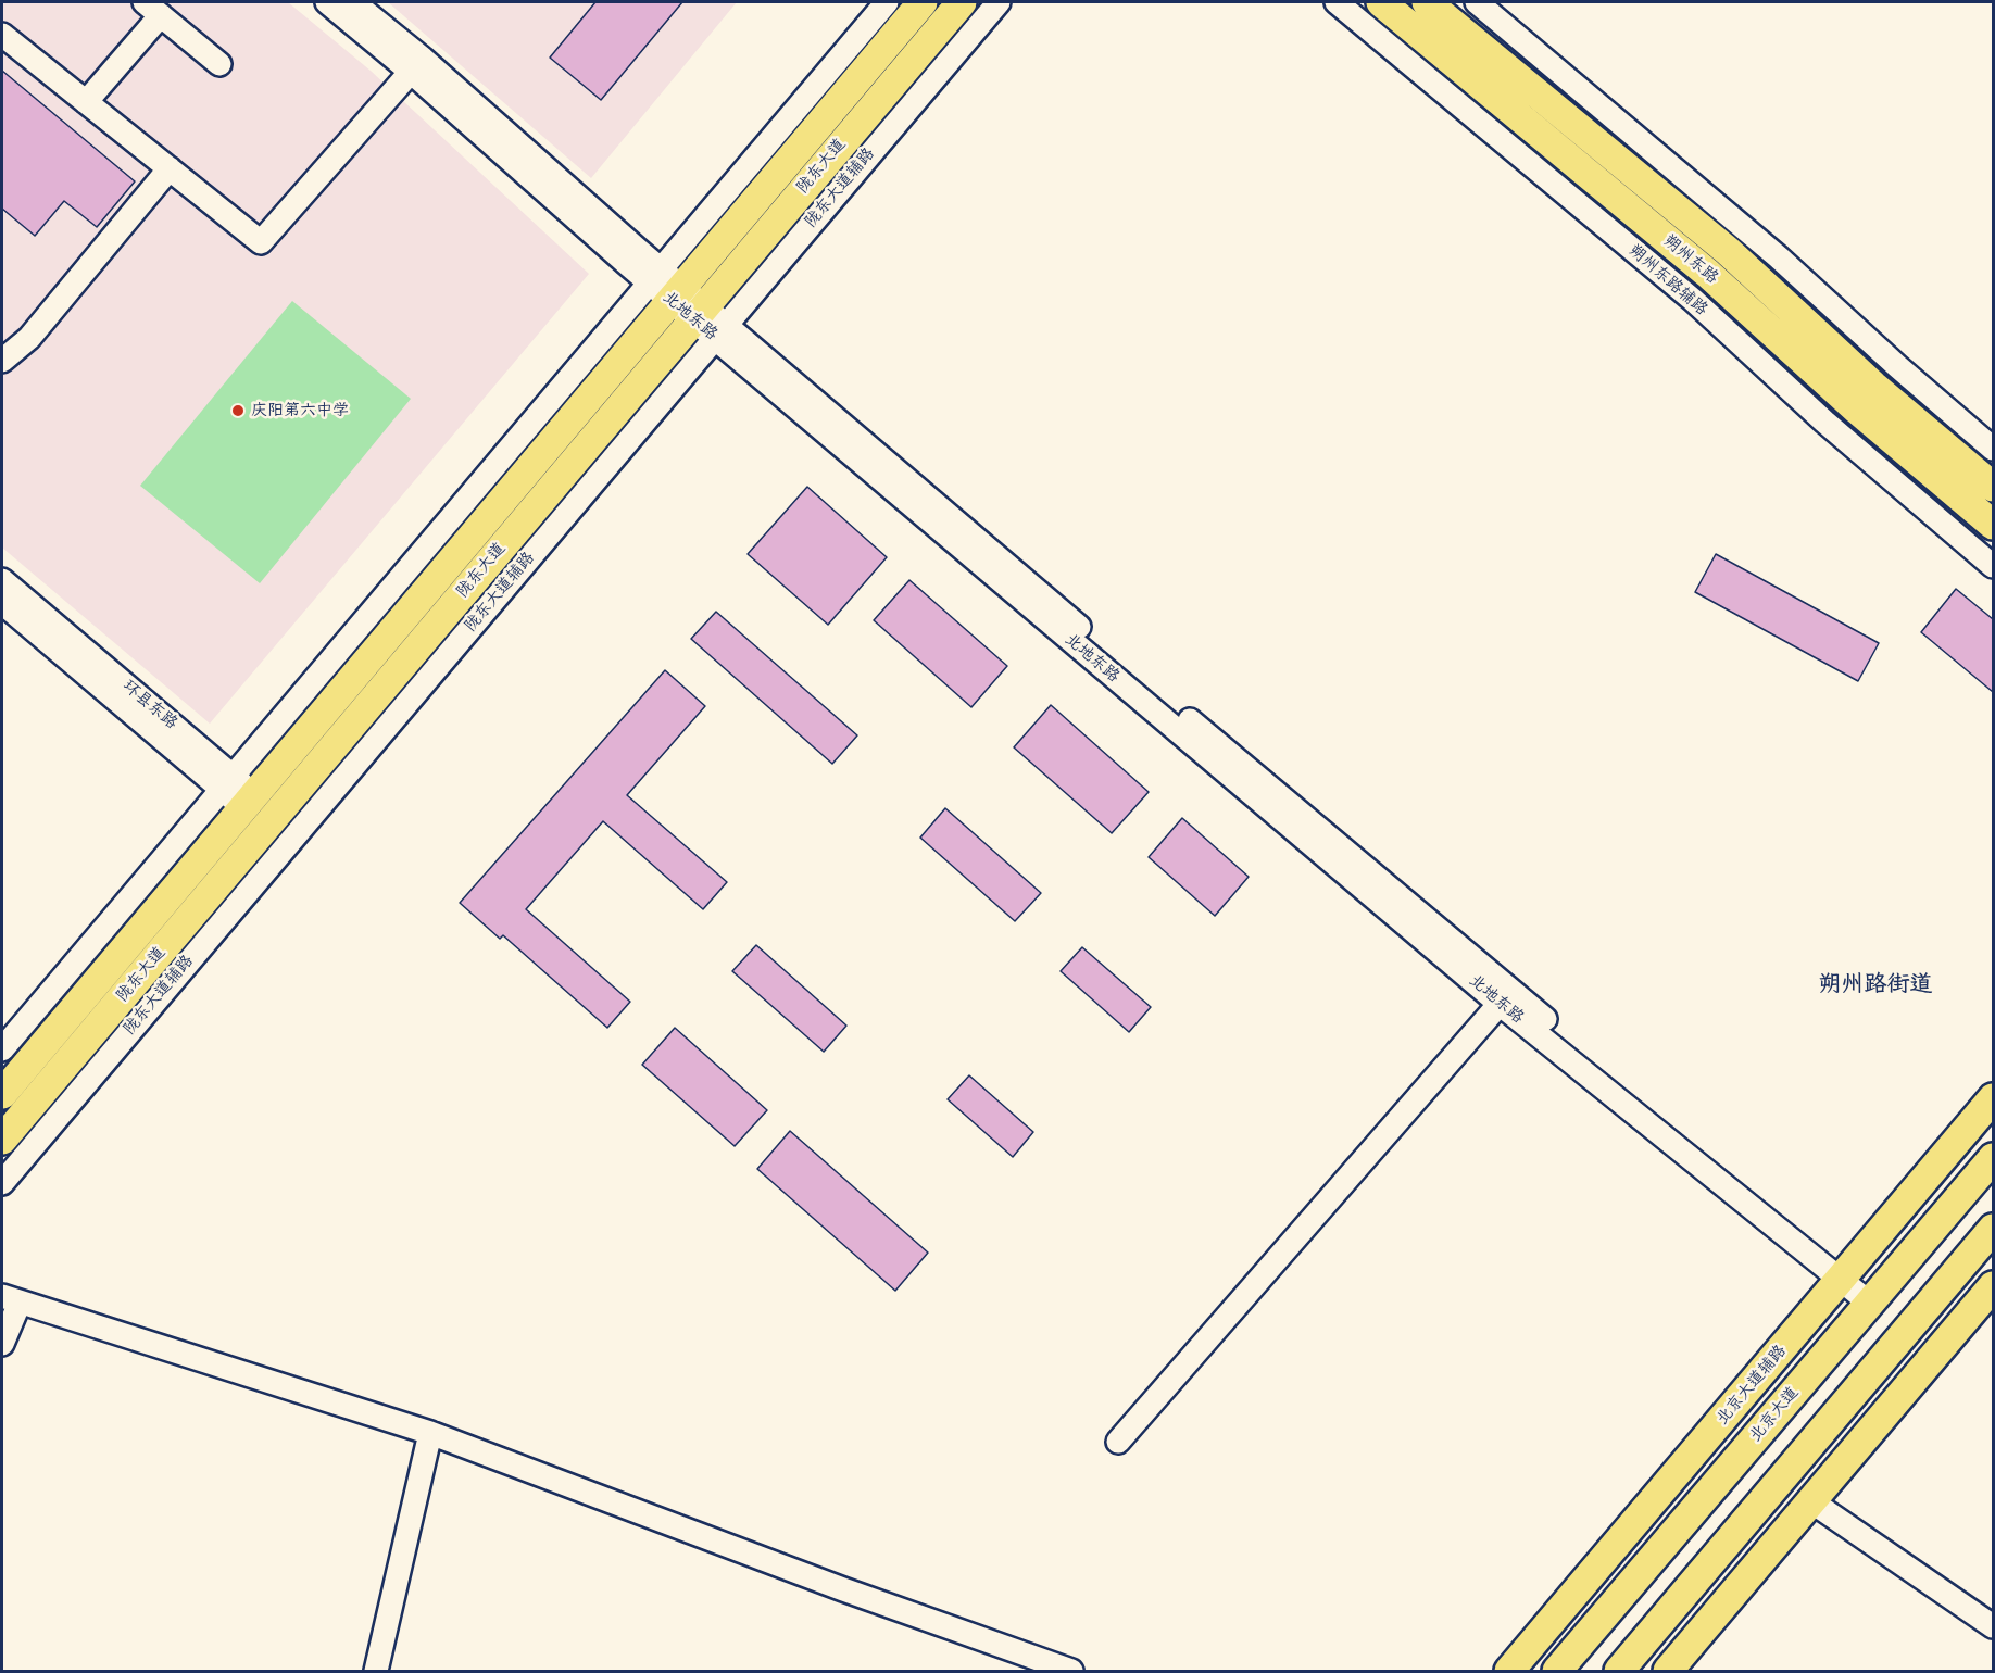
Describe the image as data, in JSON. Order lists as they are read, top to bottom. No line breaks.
{"streets":{"main road":["陇东大道","朔州东路","北京大道辅路","北京大道"],"street":["陇东大道辅路","朔州东路辅路","北地东路","环县东路"]},"crossings":[["陇东大道","陇东大道辅路"],["陇东大道","北地东路"],["陇东大道","环县东路"],["陇东大道辅路","北地东路"],["陇东大道辅路","环县东路"],["北地东路","北京大道辅路"],["北地东路","北京大道"]],"districts":["朔州路街道"],"places":["庆阳第六中学"]}
